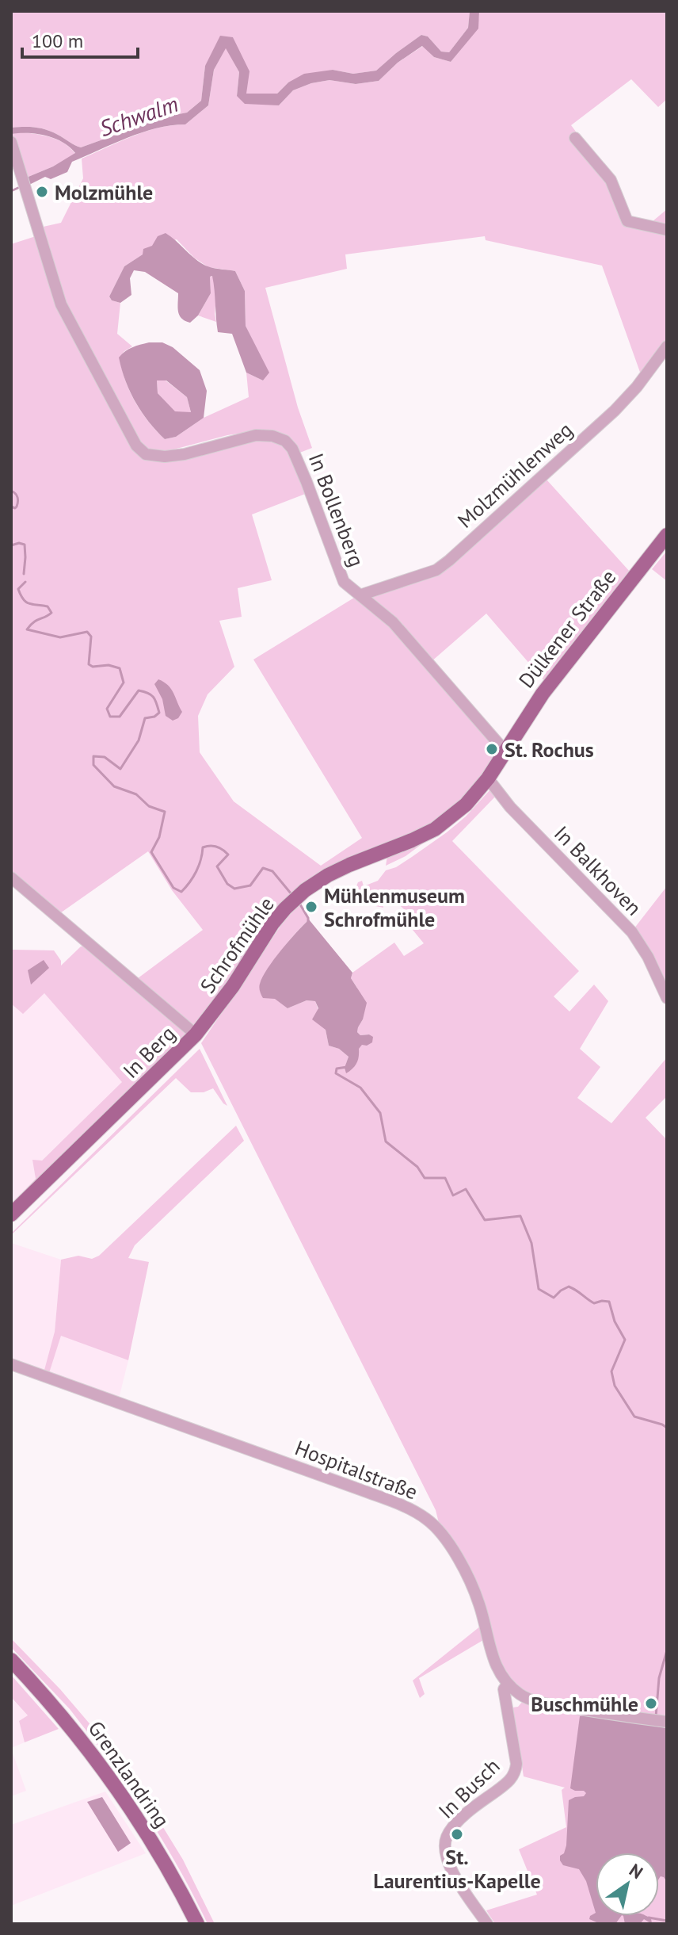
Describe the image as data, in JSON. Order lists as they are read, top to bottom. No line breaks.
{"streets":{"main road":["Dülkener Straße","Schrofmühle","In Berg","Grenzlandring"],"street":["Molzmühlenweg","In Bollenberg","In Balkhoven","Hospitalstraße","In Busch"]},"crossings":[["Molzmühlenweg","In Bollenberg"],["In Bollenberg","Dülkener Straße"],["Dülkener Straße","In Balkhoven"],["Dülkener Straße","Schrofmühle"],["In Balkhoven","Schrofmühle"],["Schrofmühle","In Berg"],["Hospitalstraße","In Busch"]],"water":["Schwalm"],"places":["Molzmühle","St. Rochus","Mühlenmuseum Schrofmühle","Buschmühle","St. Laurentius-Kapelle"],"scale_bar":"100 m","north":"top right"}
